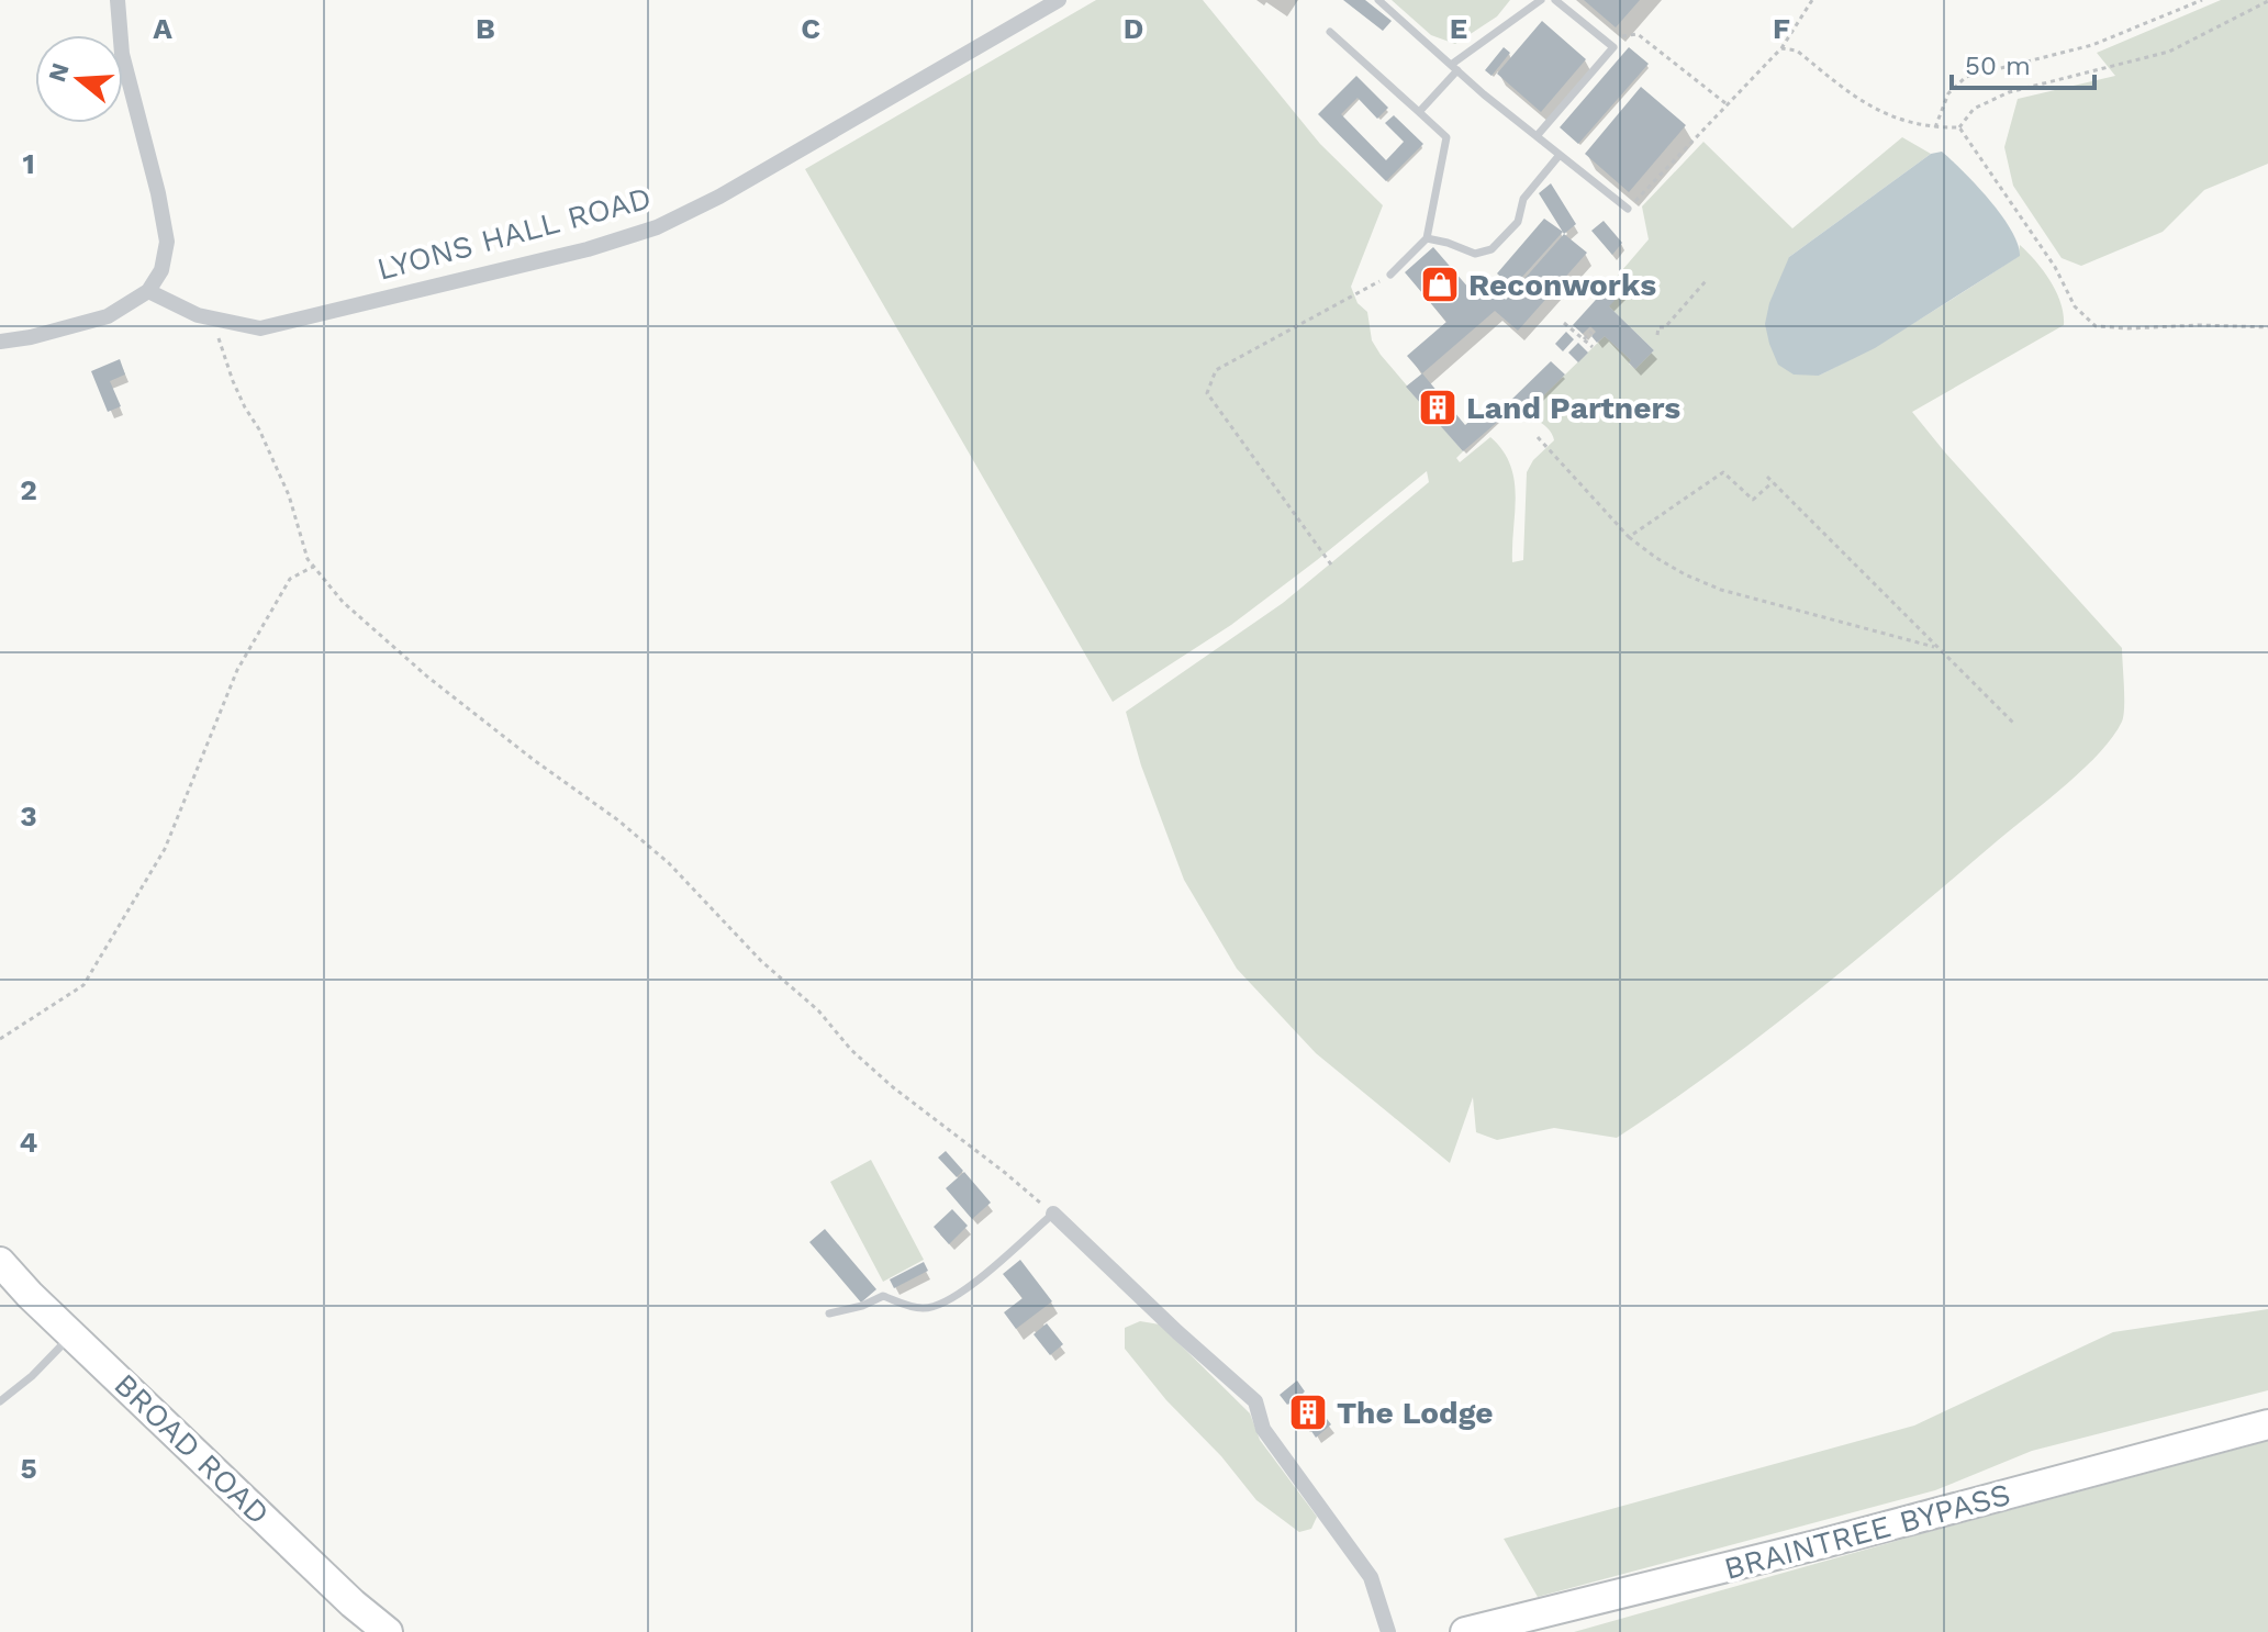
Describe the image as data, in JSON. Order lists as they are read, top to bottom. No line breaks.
{"streets":{"highway":["BROAD ROAD","BRAINTREE BYPASS"],"street":["LYONS HALL ROAD"]},"places":{"shop":["Reconworks"],"building":["Land Partners","The Lodge"]},"scale_bar":"50 m","north":"left","grid":{"columns":["A","B","C","D","E","F"],"rows":["1","2","3","4","5"]}}
